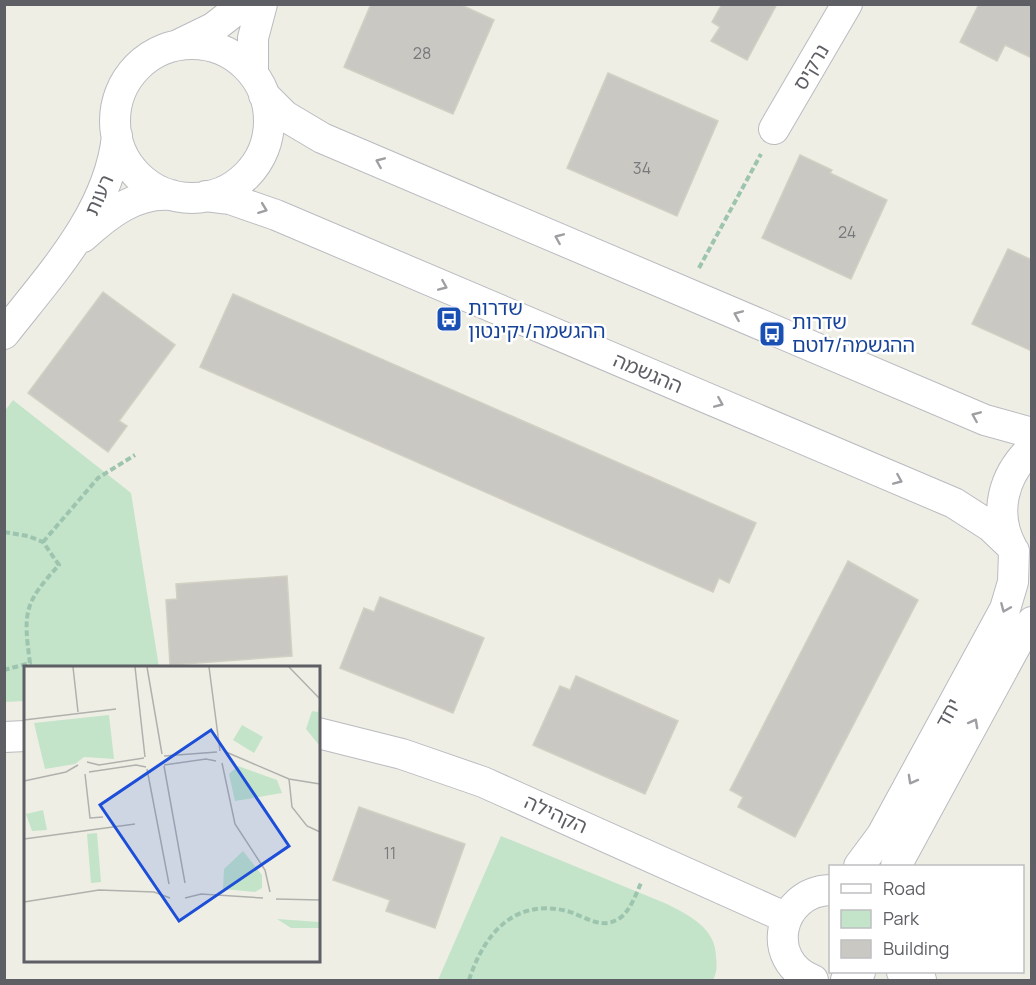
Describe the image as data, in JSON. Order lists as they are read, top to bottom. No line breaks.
{"streets":{"street":["נרקיס","רעות","ההגשמה","יחד","הקהילה"]},"crossings":[["רעות","ההגשמה"],["ההגשמה","יחד"]],"places":{"bus stop":["שדרות ההגשמה/יקינטון","שדרות ההגשמה/לוטם"]},"house_numbers":["28","34","24","11"],"legend":["Road","Park","Building"]}
